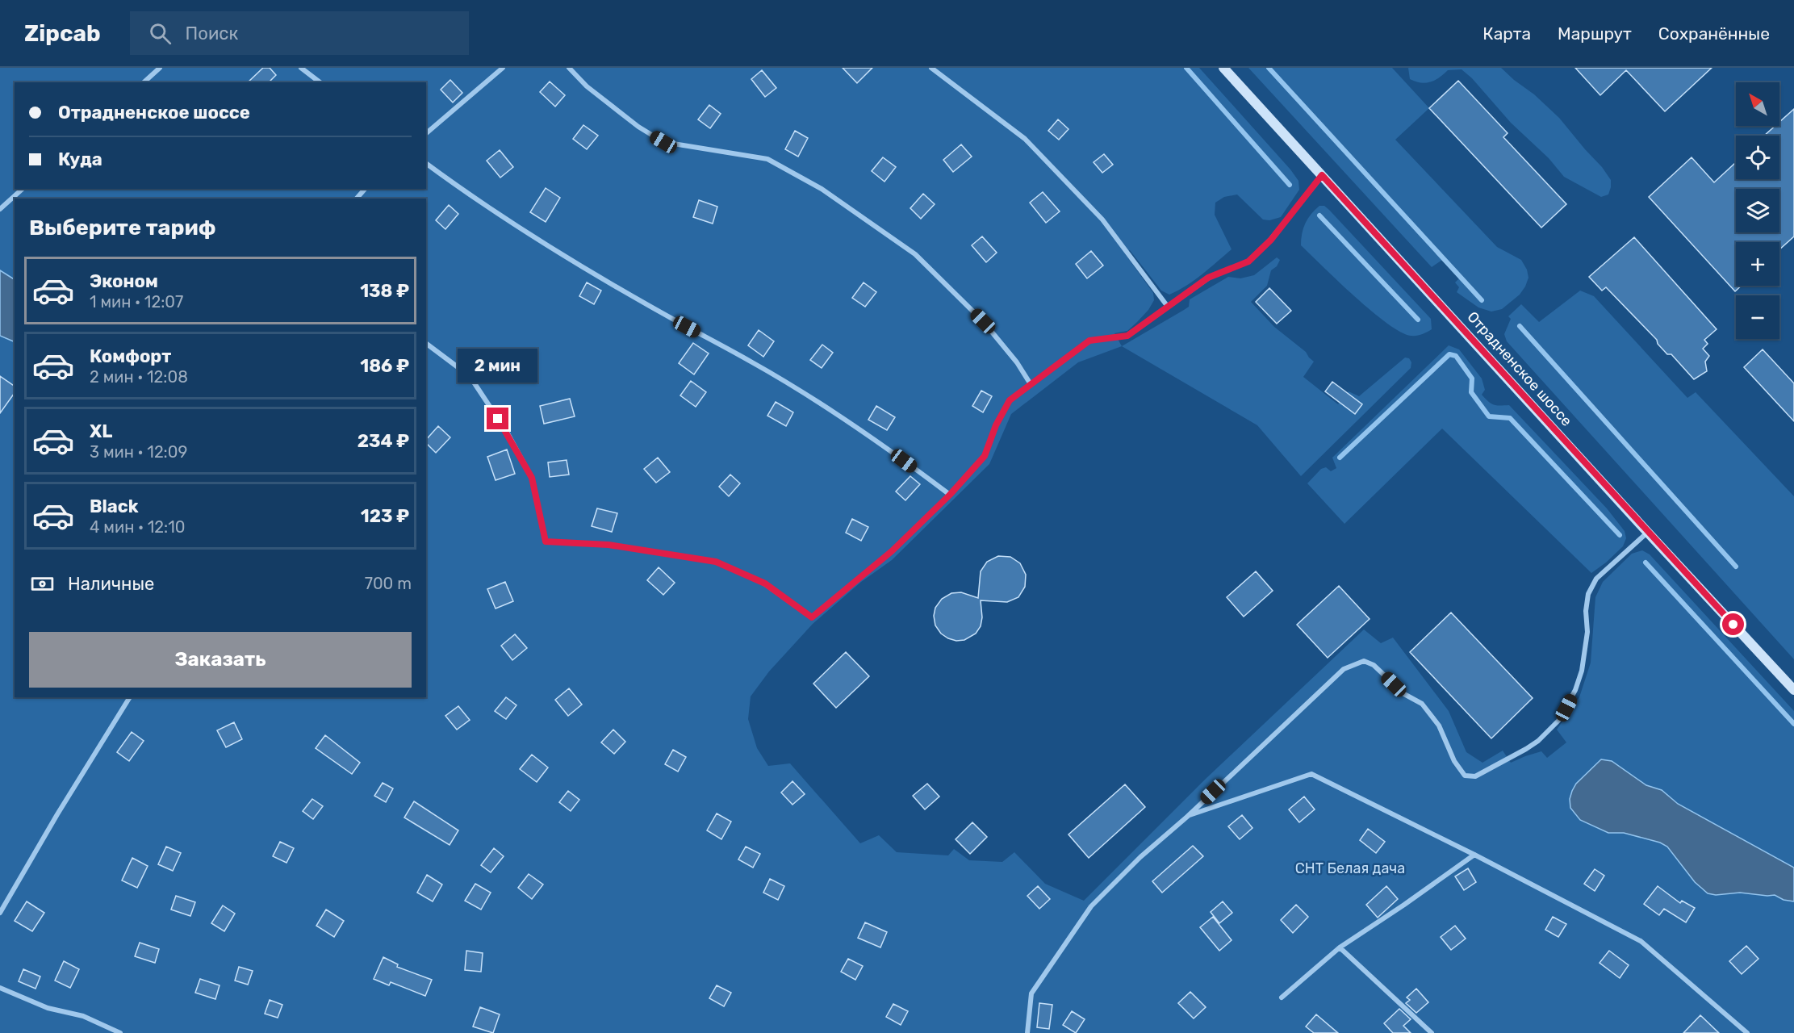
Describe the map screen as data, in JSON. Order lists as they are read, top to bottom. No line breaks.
{"streets":{"main road":["Отрадненское шоссе"]},"parks":["СНТ Белая дача"],"north":"top left","page":{"header":"Zipcab","search":"Поиск","nav":["Карта","Маршрут","Сохранённые"],"map_buttons":["+","−"],"banner":["Отрадненское шоссе","Куда"],"heading":"Выберите тариф","list":[{"name":"Эконом","note":"1 мин · 12:07","value":"138 ₽"},{"name":"Комфорт","note":"2 мин · 12:08","value":"186 ₽"},{"name":"XL","note":"3 мин · 12:09","value":"234 ₽"},{"name":"Black","note":"4 мин · 12:10","value":"123 ₽"}],"bubble":"2 мин","pay":["Наличные","700 m"],"buttons":"Заказать"}}
